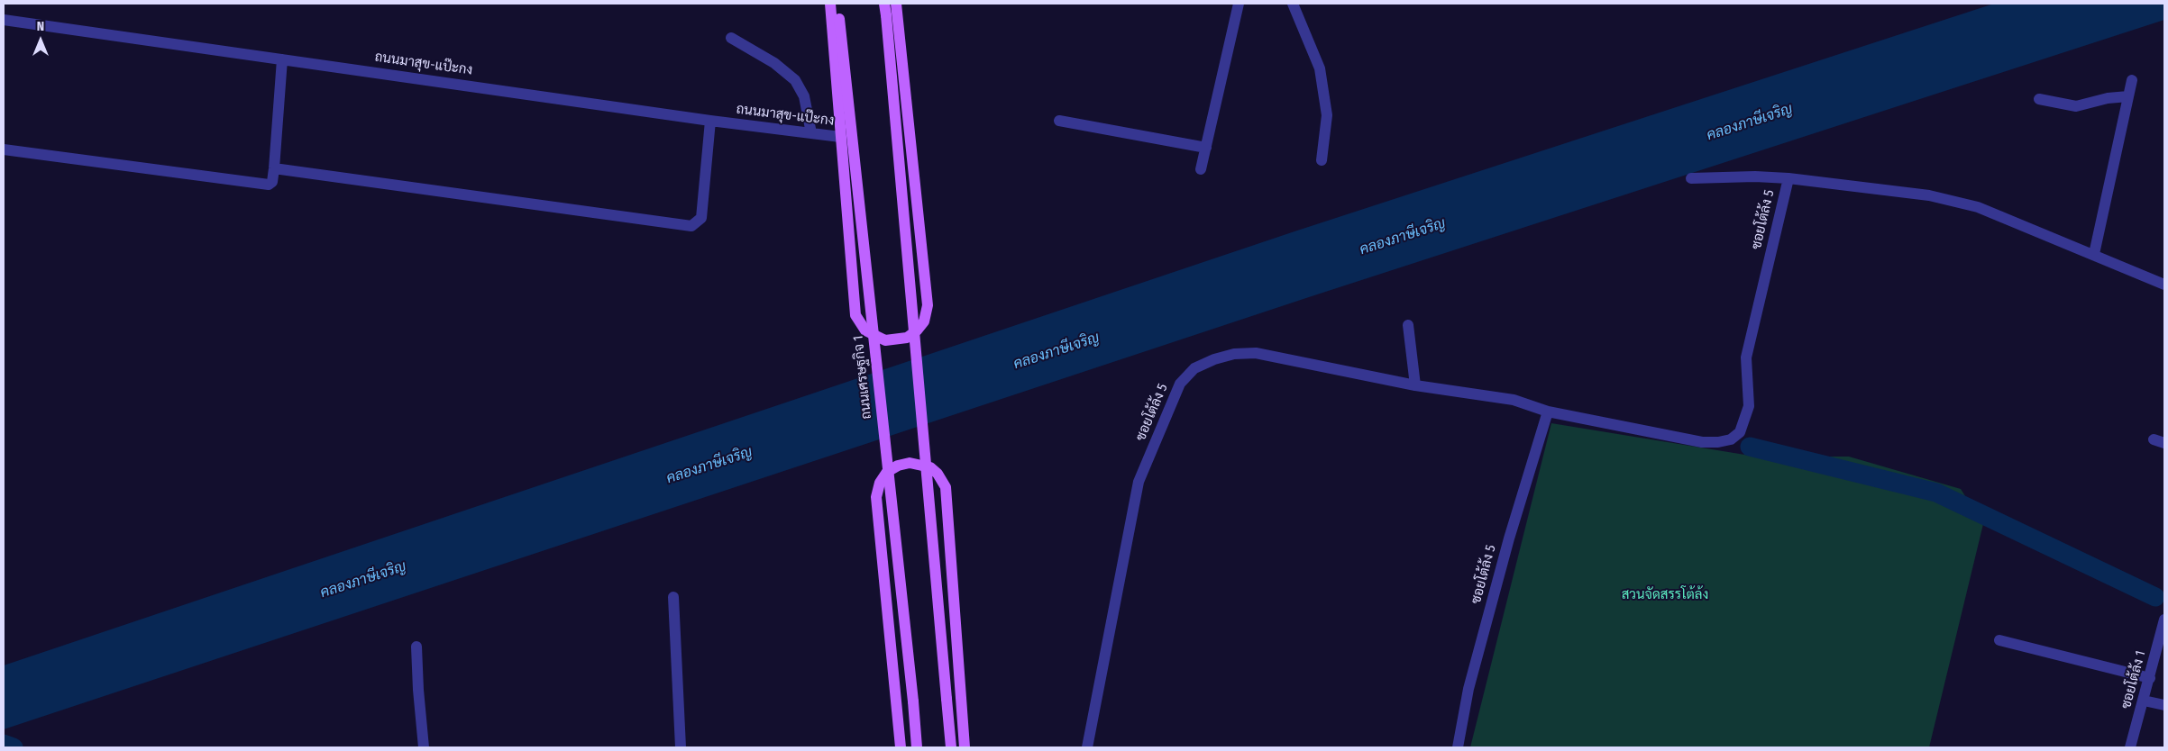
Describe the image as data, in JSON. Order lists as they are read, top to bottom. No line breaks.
{"streets":{"main road":["ถนนเศรษฐกิจ 1"],"street":["ถนนมาสุข-แป๊ะกง","ซอยโต้ล้ง 5","ซอยโต้ล้ง 1"]},"water":["คลองภาษีเจริญ"],"parks":["สวนจัดสรรโต้ล้ง"],"north":"top"}
